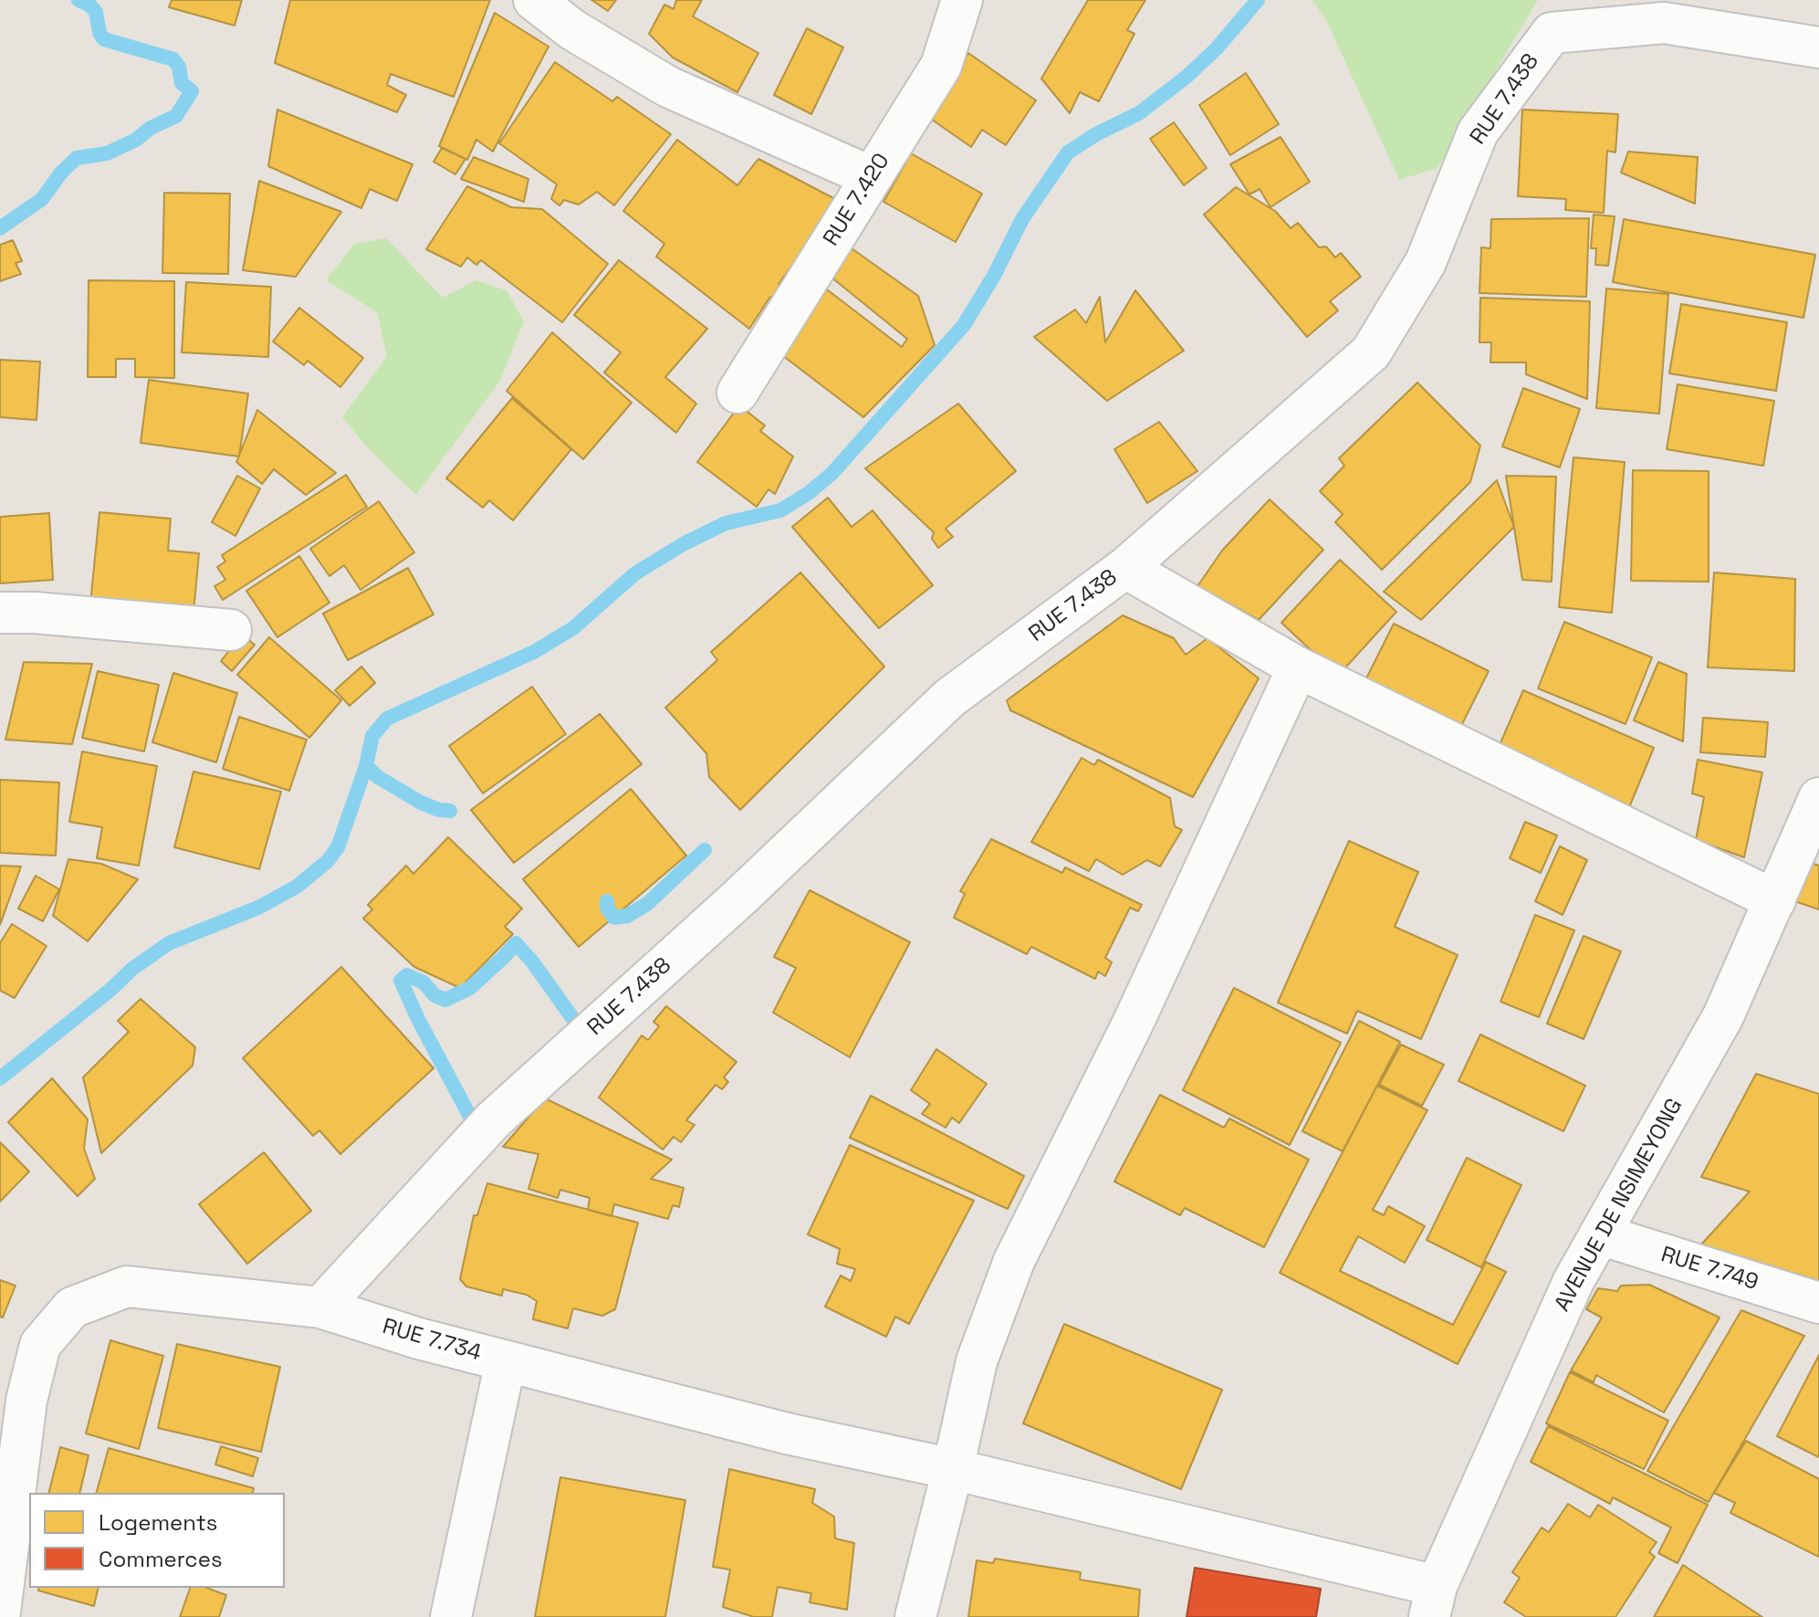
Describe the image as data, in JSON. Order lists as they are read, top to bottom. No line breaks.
{"streets":{"street":["RUE 7.438","RUE 7.420","AVENUE DE NSIMEYONG","RUE 7.749","RUE 7.734"]},"crossings":[["RUE 7.438","RUE 7.734"],["AVENUE DE NSIMEYONG","RUE 7.749"],["AVENUE DE NSIMEYONG","RUE 7.734"]],"legend":["Logements","Commerces"]}
